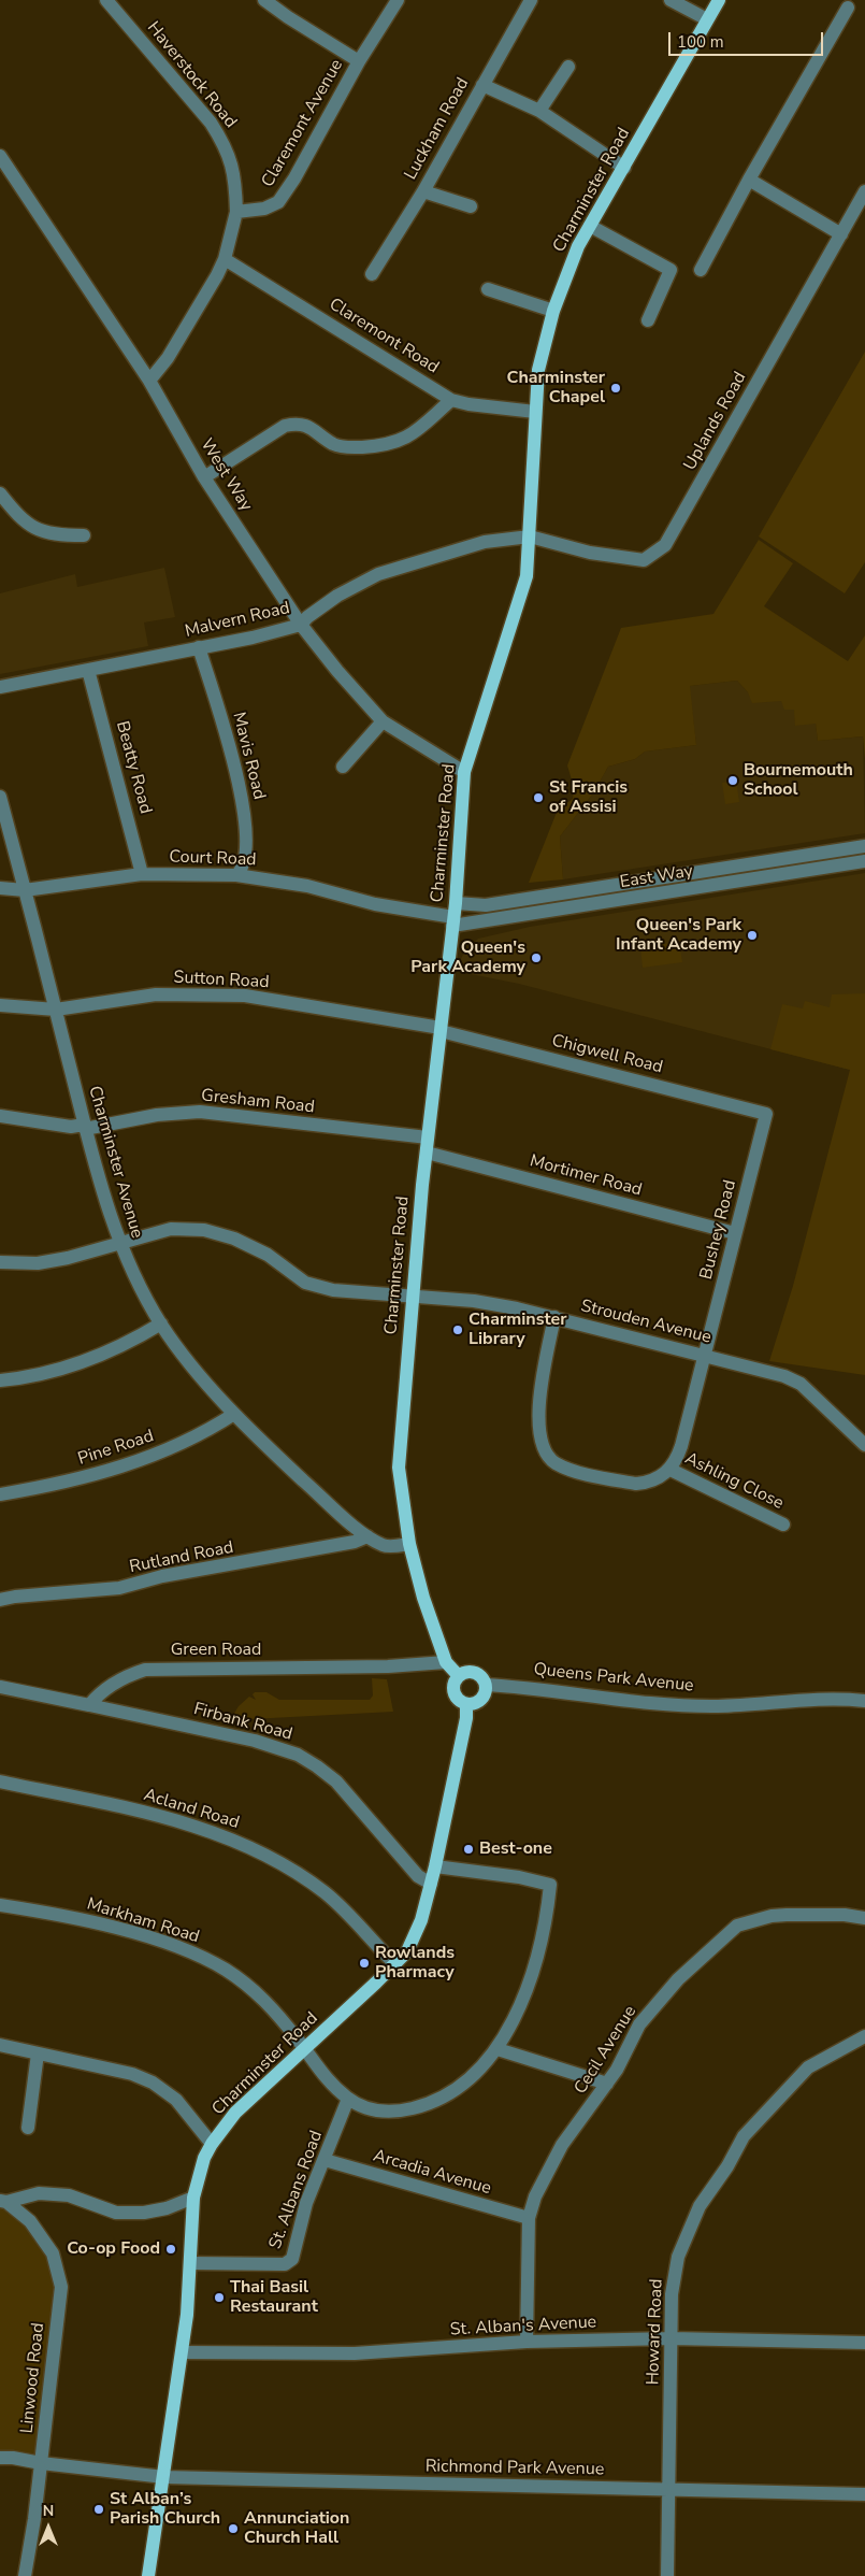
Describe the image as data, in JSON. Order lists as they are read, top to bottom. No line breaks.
{"streets":{"main road":["Charminster Road"],"street":["Haverstock Road","Claremont Avenue","Luckham Road","Claremont Road","Uplands Road","West Way","Malvern Road","Mavis Road","Beatty Road","Court Road","East Way","Sutton Road","Chigwell Road","Gresham Road","Charminster Avenue","Mortimer Road","Bushey Road","Strouden Avenue","Pine Road","Ashling Close","Rutland Road","Green Road","Queens Park Avenue","Firbank Road","Acland Road","Markham Road","Cecil Avenue","Arcadia Avenue","St. Albans Road","St. Alban's Avenue","Howard Road","Linwood Road","Richmond Park Avenue"]},"crossings":[["Haverstock Road","Claremont Avenue"],["Charminster Road","Claremont Road"],["Charminster Road","Uplands Road"],["Charminster Road","West Way"],["Charminster Road","Malvern Road"],["Charminster Road","Court Road"],["Charminster Road","East Way"],["Charminster Road","Sutton Road"],["Charminster Road","Chigwell Road"],["Charminster Road","Gresham Road"],["Charminster Road","Charminster Avenue"],["Charminster Road","Mortimer Road"],["Charminster Road","Strouden Avenue"],["Charminster Road","Green Road"],["Charminster Road","Queens Park Avenue"],["Charminster Road","Firbank Road"],["Charminster Road","Acland Road"],["Charminster Road","Markham Road"],["Charminster Road","St. Albans Road"],["Charminster Road","St. Alban's Avenue"],["Charminster Road","Richmond Park Avenue"],["Uplands Road","Malvern Road"],["West Way","Malvern Road"],["Malvern Road","Mavis Road"],["Malvern Road","Beatty Road"],["Mavis Road","Court Road"],["Beatty Road","Court Road"],["Court Road","East Way"],["Court Road","Charminster Avenue"],["Sutton Road","Chigwell Road"],["Sutton Road","Charminster Avenue"],["Chigwell Road","Bushey Road"],["Gresham Road","Charminster Avenue"],["Charminster Avenue","Strouden Avenue"],["Charminster Avenue","Pine Road"],["Charminster Avenue","Rutland Road"],["Mortimer Road","Bushey Road"],["Bushey Road","Strouden Avenue"],["Bushey Road","Ashling Close"],["Green Road","Firbank Road"],["Markham Road","St. Albans Road"],["Cecil Avenue","Arcadia Avenue"],["Cecil Avenue","St. Alban's Avenue"],["Arcadia Avenue","St. Albans Road"],["St. Alban's Avenue","Howard Road"],["Howard Road","Richmond Park Avenue"],["Linwood Road","Richmond Park Avenue"]],"places":["Charminster Chapel","Bournemouth School","St Francis of Assisi","Queen's Park Infant Academy","Queen's Park Academy","Charminster Library","Best-one","Rowlands Pharmacy","Co-op Food","Thai Basil Restaurant","St Alban’s Parish Church","Annunciation Church Hall"],"scale_bar":"100 m","north":"top"}
